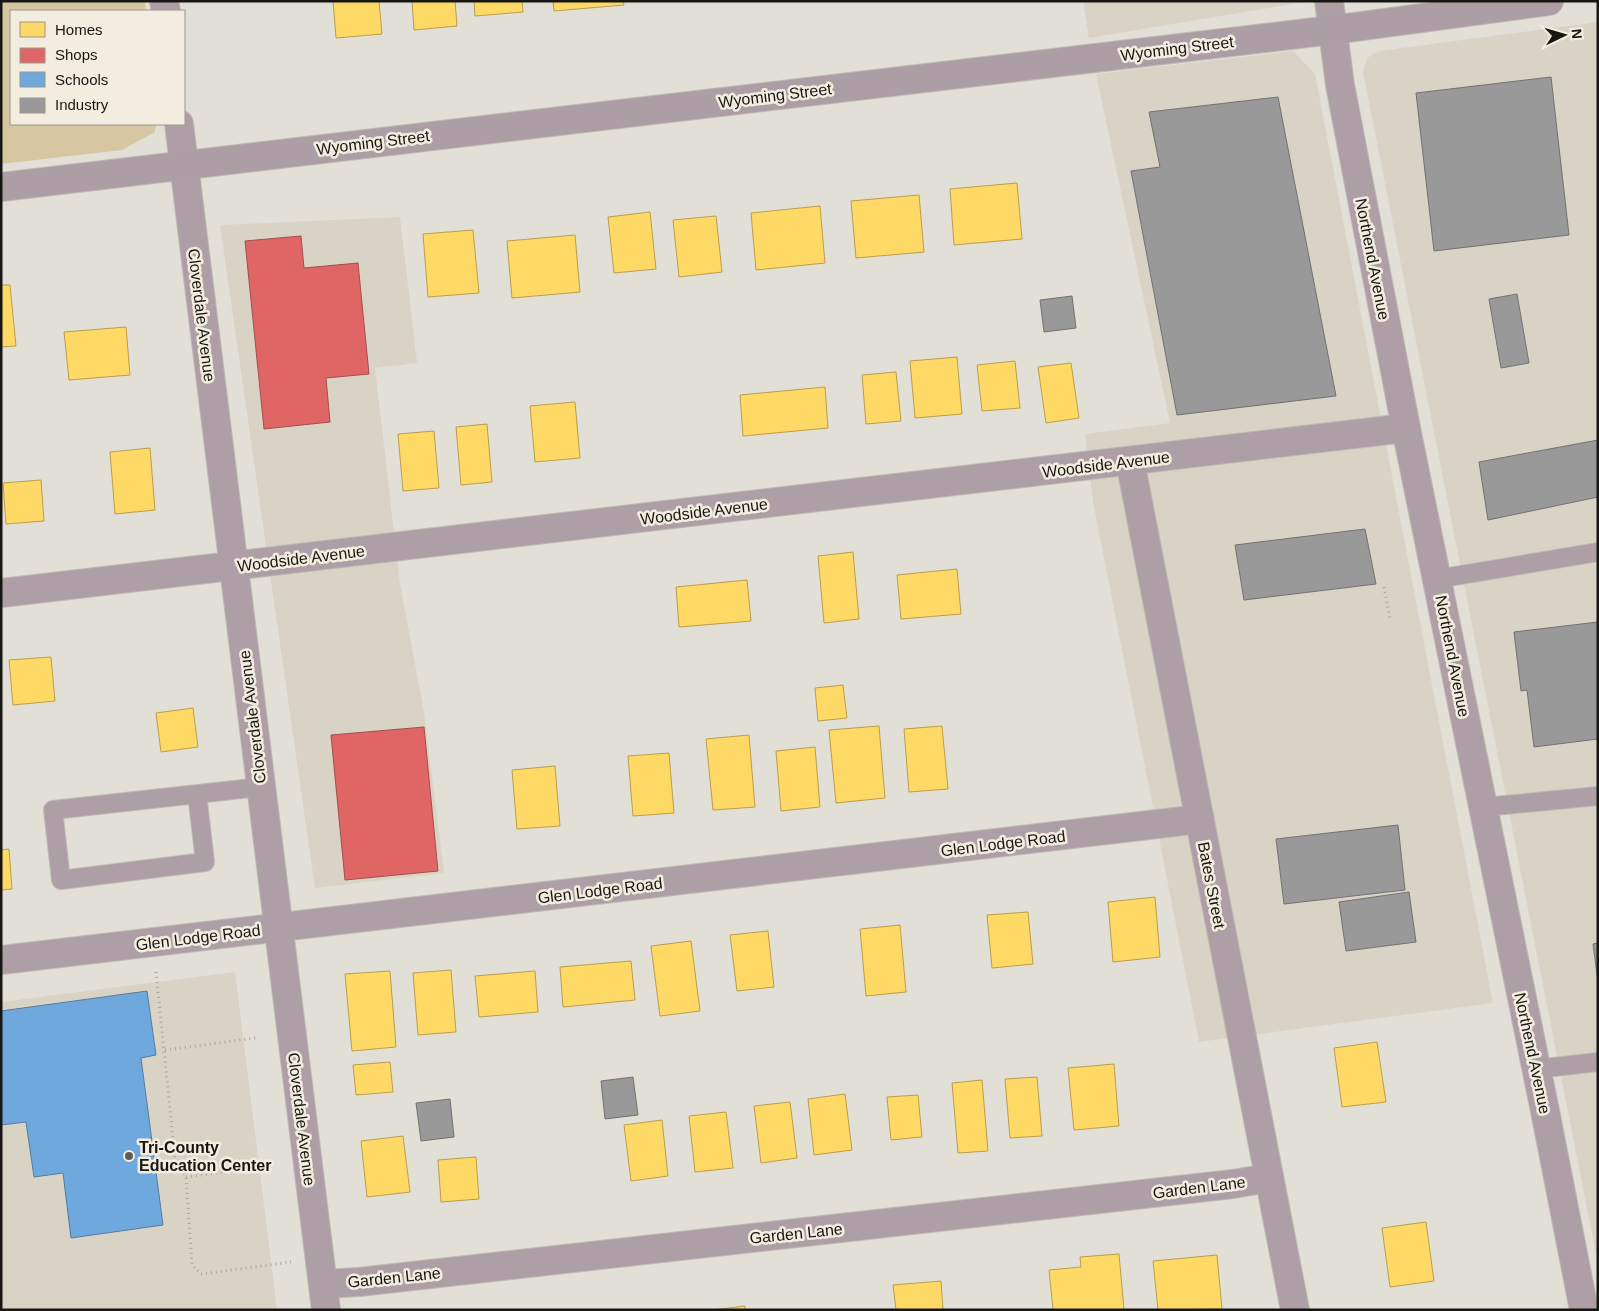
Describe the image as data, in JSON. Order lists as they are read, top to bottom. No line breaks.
{"streets":{"street":["Wyoming Street","Northend Avenue","Cloverdale Avenue","Woodside Avenue","Glen Lodge Road","Bates Street","Garden Lane"]},"crossings":[["Wyoming Street","Northend Avenue"],["Wyoming Street","Cloverdale Avenue"],["Northend Avenue","Woodside Avenue"],["Cloverdale Avenue","Woodside Avenue"],["Cloverdale Avenue","Glen Lodge Road"],["Cloverdale Avenue","Garden Lane"],["Woodside Avenue","Bates Street"],["Glen Lodge Road","Bates Street"],["Bates Street","Garden Lane"]],"places":["Tri-County Education Center"],"legend":["Homes","Shops","Schools","Industry"],"north":"right"}
